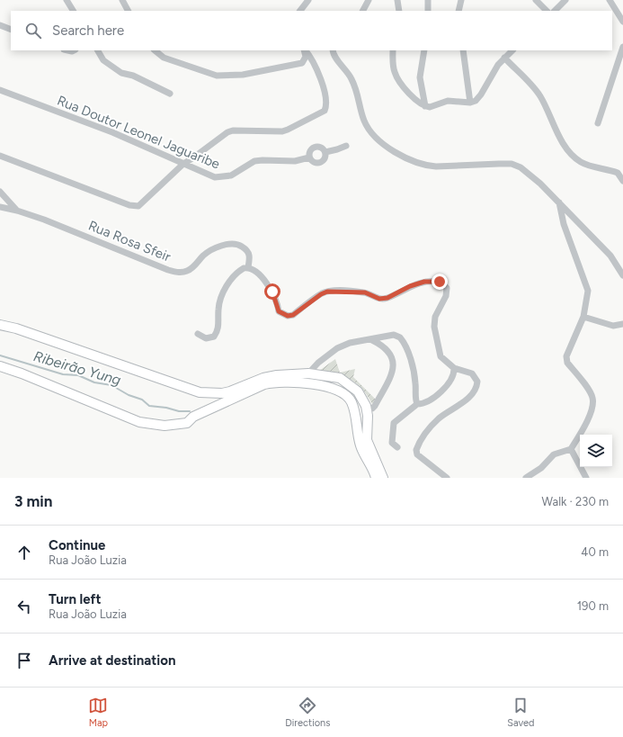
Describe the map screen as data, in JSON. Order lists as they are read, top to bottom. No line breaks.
{"streets":{"street":["Rua Doutor Leonel Jaguaribe","Rua Rosa Sfeir"]},"water":["Ribeirão Yung"],"page":{"search":"Search here","heading":["3 min","Walk · 230 m"],"list":[["Continue","Rua João Luzia","40 m"],["Turn left","Rua João Luzia","190 m"],"Arrive at destination"],"nav":["Map","Directions","Saved"]}}
